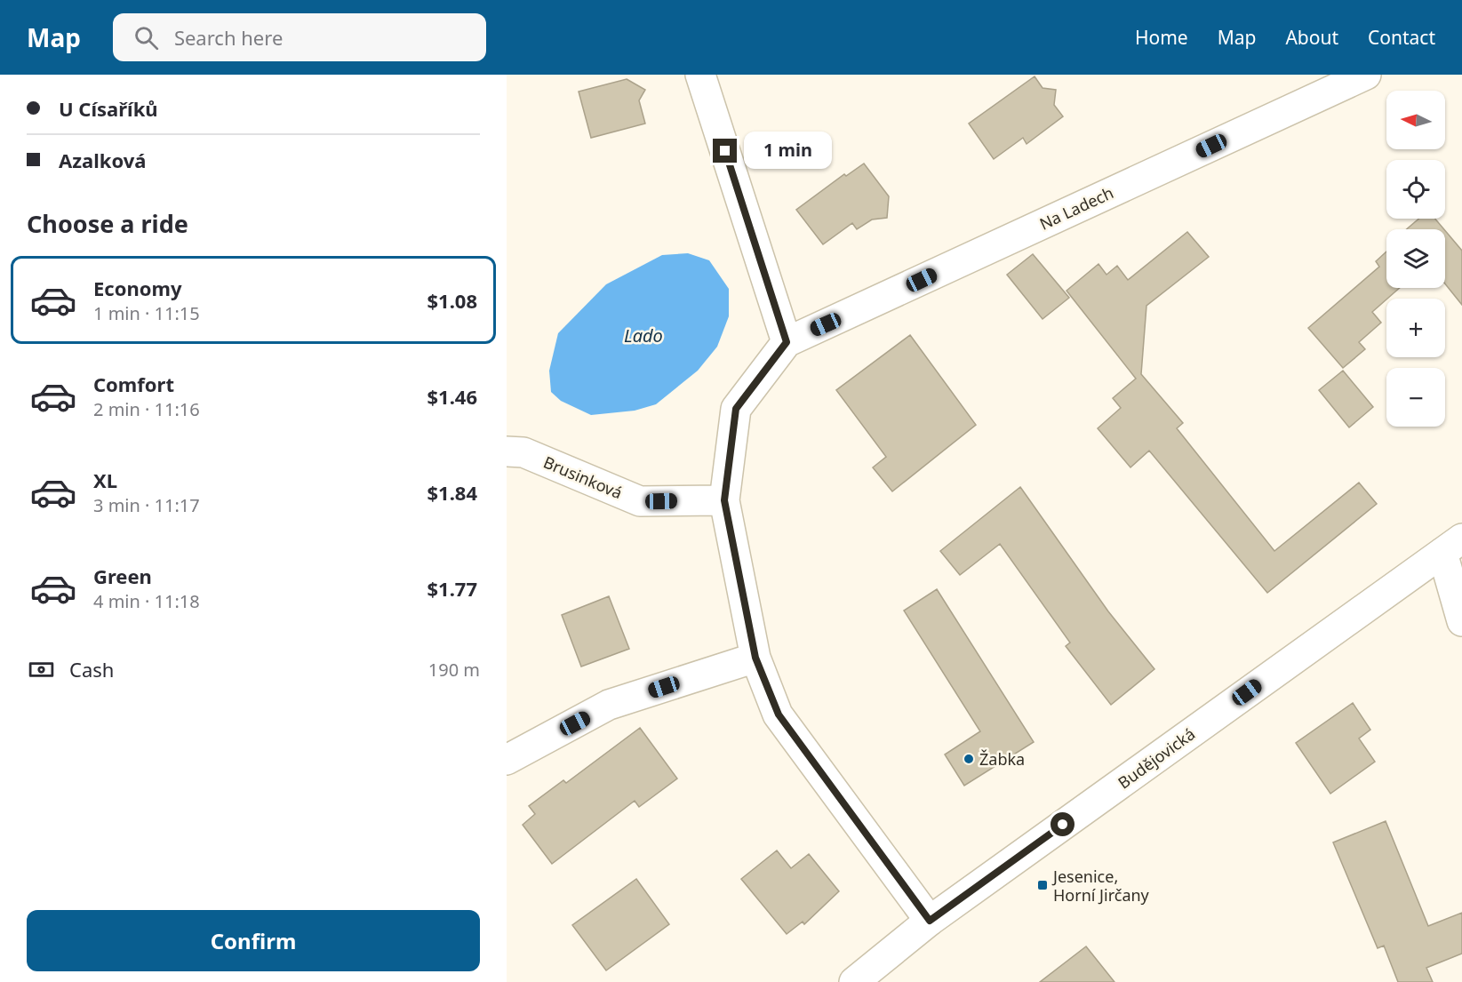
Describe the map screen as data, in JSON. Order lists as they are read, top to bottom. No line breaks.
{"streets":{"street":["Na Ladech","Brusinková","Budějovická"]},"water":["Lado"],"places":{"other":["Žabka"],"transit":["Jesenice, Horní Jirčany"]},"north":"left","page":{"header":"Map","search":"Search here","nav":["Home","Map","About","Contact"],"banner":["U Císaříků","Azalková"],"map_buttons":["+","−"],"bubble":"1 min","heading":"Choose a ride","list":[{"name":"Economy","note":"1 min · 11:15","value":"$1.08"},{"name":"Comfort","note":"2 min · 11:16","value":"$1.46"},{"name":"XL","note":"3 min · 11:17","value":"$1.84"},{"name":"Green","note":"4 min · 11:18","value":"$1.77"}],"pay":["Cash","190 m"],"buttons":"Confirm"}}
